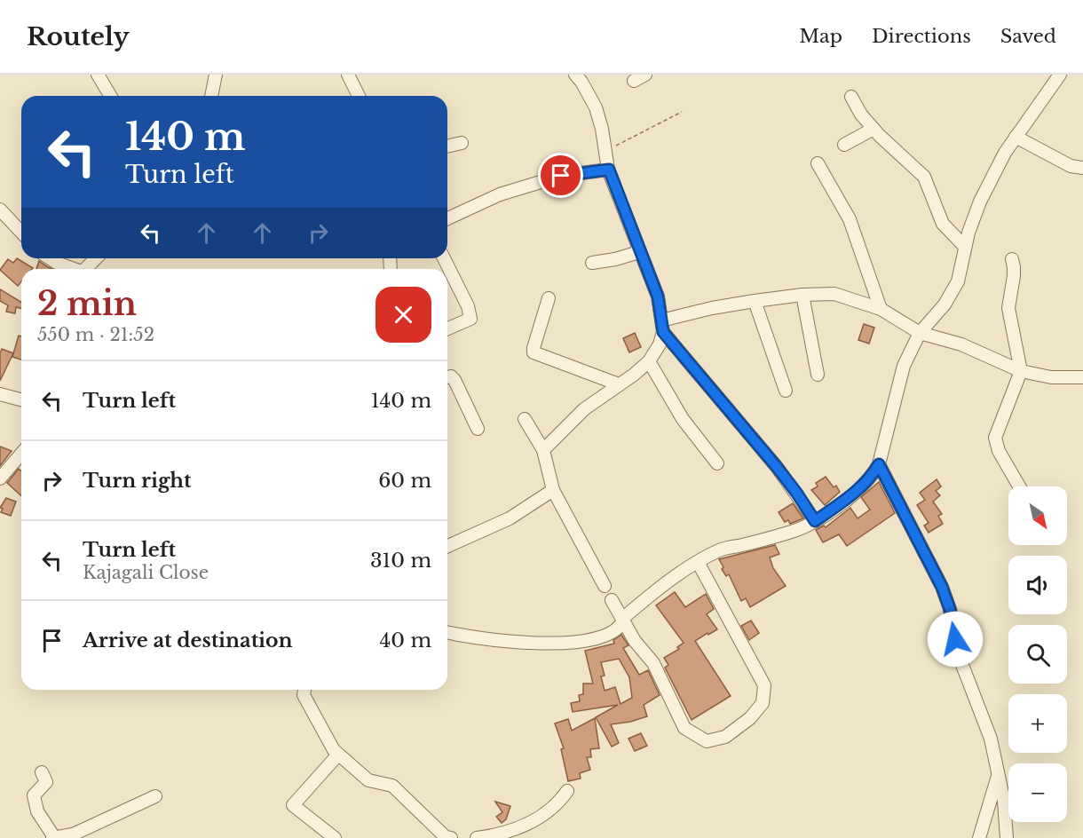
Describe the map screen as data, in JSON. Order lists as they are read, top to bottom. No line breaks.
{"north":"bottom right","page":{"header":"Routely","nav":["Map","Directions","Saved"],"turn":["140 m","Turn left"],"heading":["2 min","550 m · 21:52"],"list":[{"name":"Turn left","value":"140 m"},{"name":"Turn right","value":"60 m"},{"name":"Turn left","note":"Kajagali Close","value":"310 m"},{"name":"Arrive at destination","value":"40 m"}],"map_buttons":["+","−"]}}
